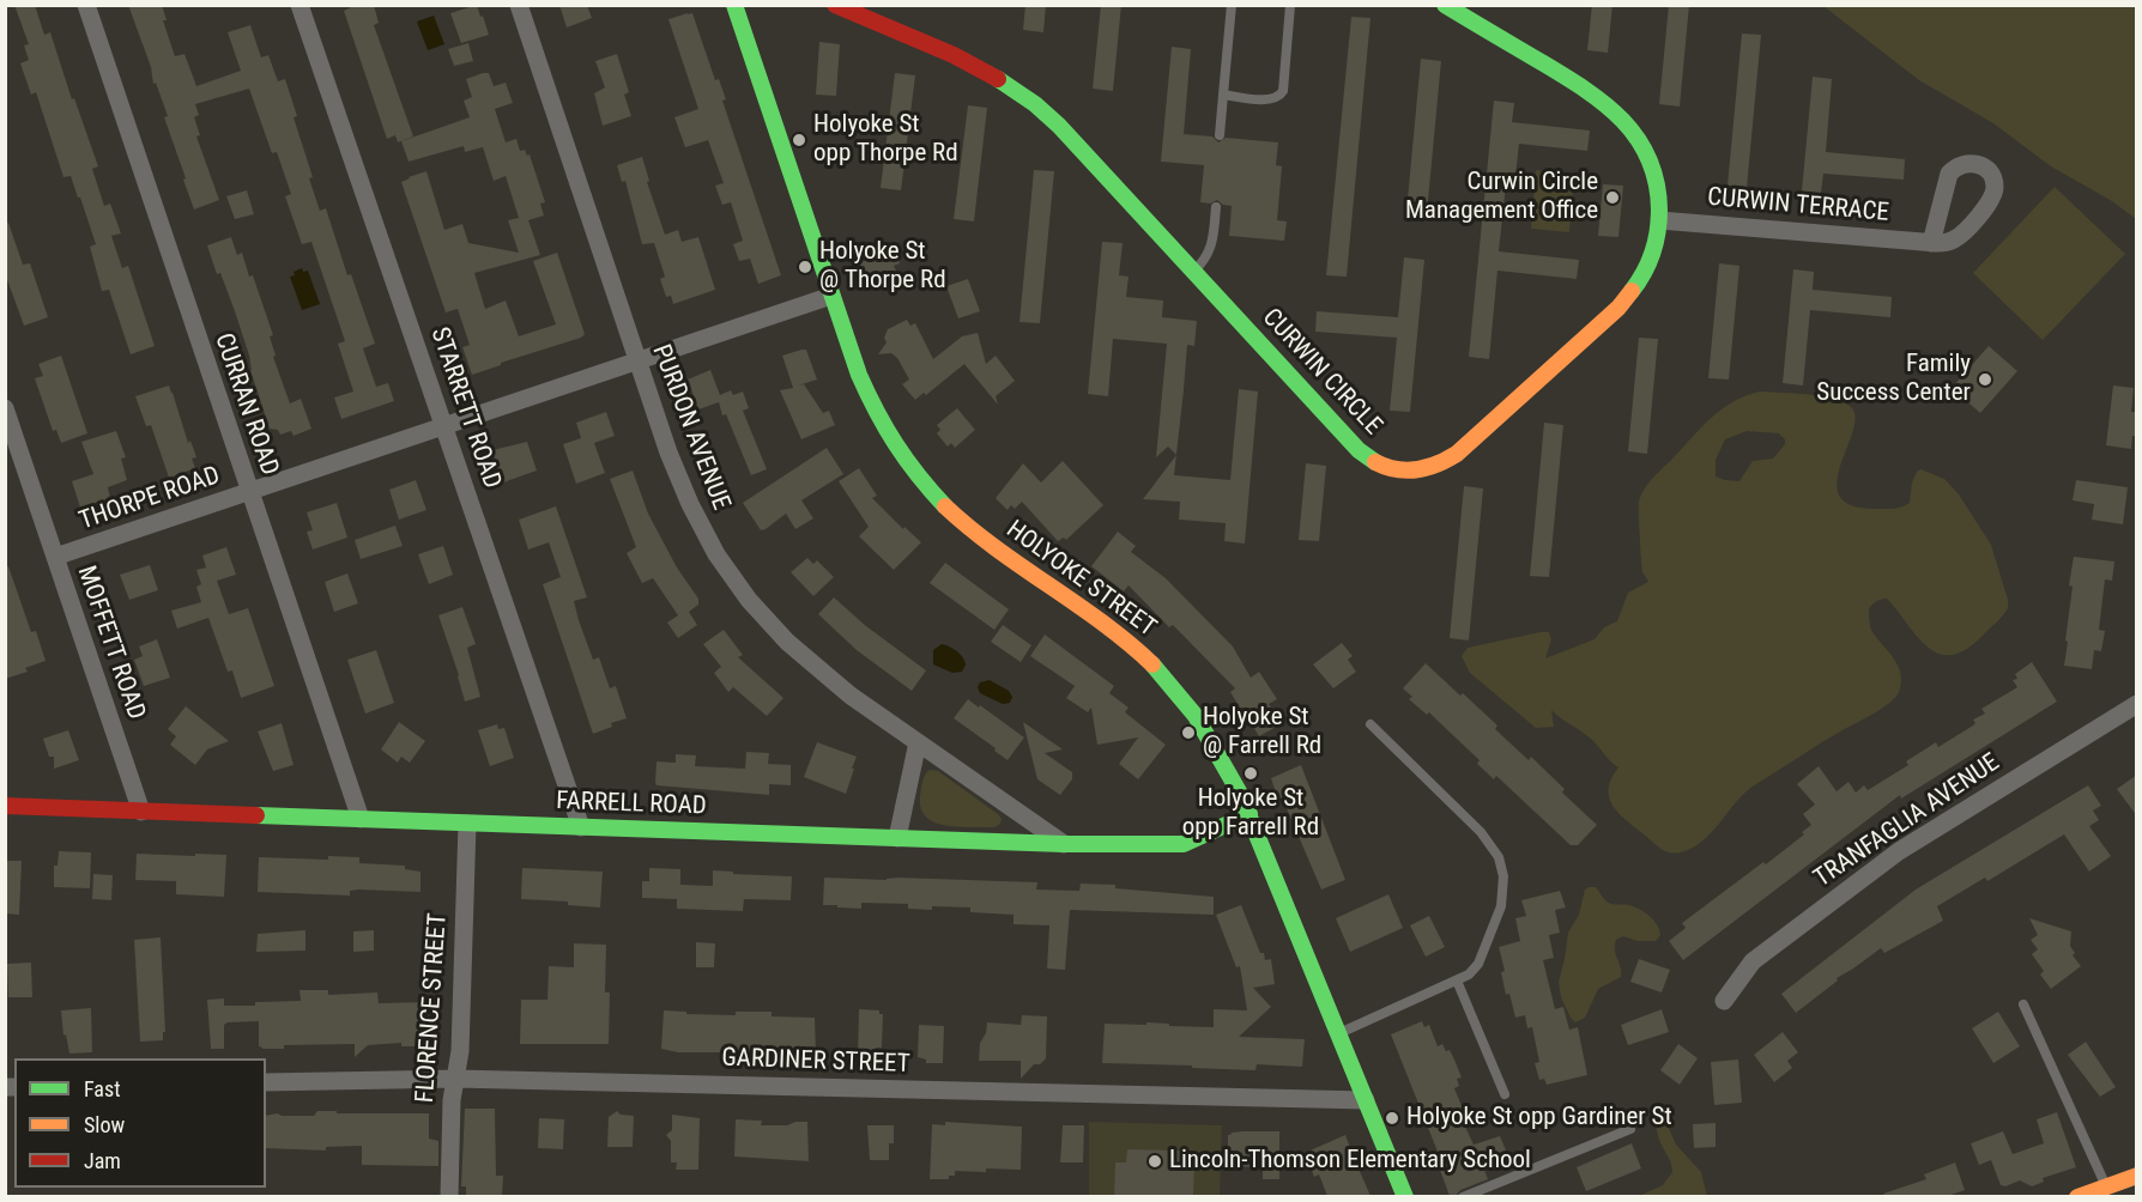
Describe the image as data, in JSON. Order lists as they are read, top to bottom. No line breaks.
{"streets":{"street":["CURWIN TERRACE","CURWIN CIRCLE","CURRAN ROAD","STARRETT ROAD","PURDON AVENUE","THORPE ROAD","HOLYOKE STREET","MOFFETT ROAD","FARRELL ROAD","TRANFAGLIA AVENUE","FLORENCE STREET","GARDINER STREET"]},"crossings":[["CURWIN TERRACE","CURWIN CIRCLE"],["CURRAN ROAD","THORPE ROAD"],["CURRAN ROAD","FARRELL ROAD"],["STARRETT ROAD","THORPE ROAD"],["STARRETT ROAD","FARRELL ROAD"],["PURDON AVENUE","THORPE ROAD"],["PURDON AVENUE","FARRELL ROAD"],["THORPE ROAD","HOLYOKE STREET"],["THORPE ROAD","MOFFETT ROAD"],["HOLYOKE STREET","FARRELL ROAD"],["HOLYOKE STREET","GARDINER STREET"],["MOFFETT ROAD","FARRELL ROAD"],["FARRELL ROAD","FLORENCE STREET"],["FLORENCE STREET","GARDINER STREET"]],"places":["Holyoke St opp Thorpe Rd","Curwin Circle Management Office","Holyoke St @ Thorpe Rd","Family Success Center","Holyoke St @ Farrell Rd","Holyoke St opp Farrell Rd","Holyoke St opp Gardiner St","Lincoln-Thomson Elementary School"],"legend":["Fast","Slow","Jam"]}
